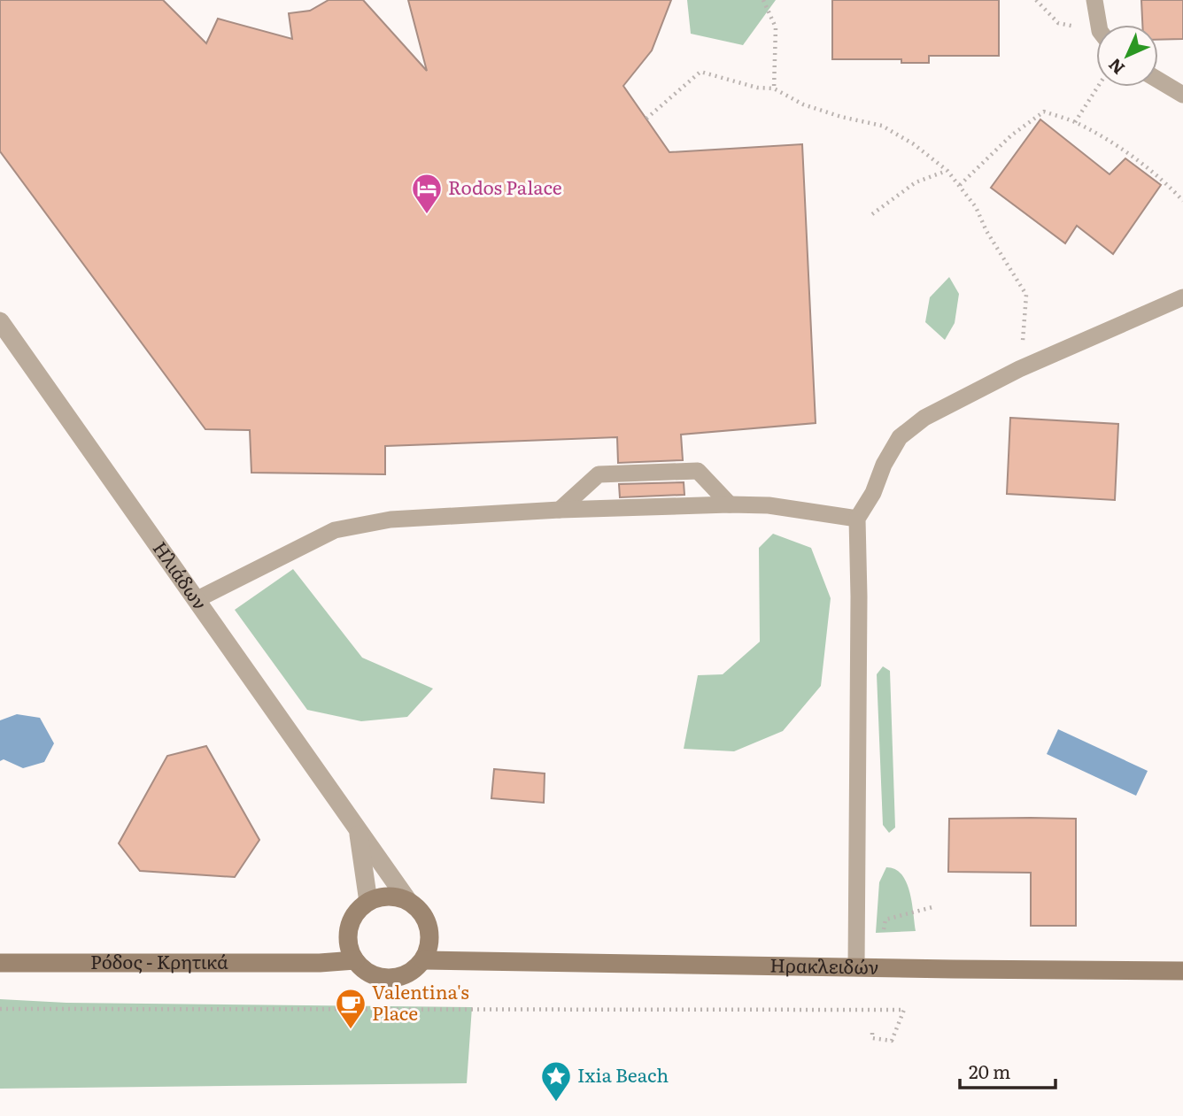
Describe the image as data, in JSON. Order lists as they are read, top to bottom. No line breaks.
{"streets":{"main road":["Ρόδος - Κρητικά","Ηρακλειδών"],"street":["Ηλιάδων"]},"crossings":[["Ηλιάδων","Ρόδος - Κρητικά"],["Ηλιάδων","Ηρακλειδών"],["Ρόδος - Κρητικά","Ηρακλειδών"]],"places":{"hotel":["Rodos Palace"],"cafe":["Valentina's Place"],"place":["Ixia Beach"]},"scale_bar":"20 m","north":"bottom left"}
